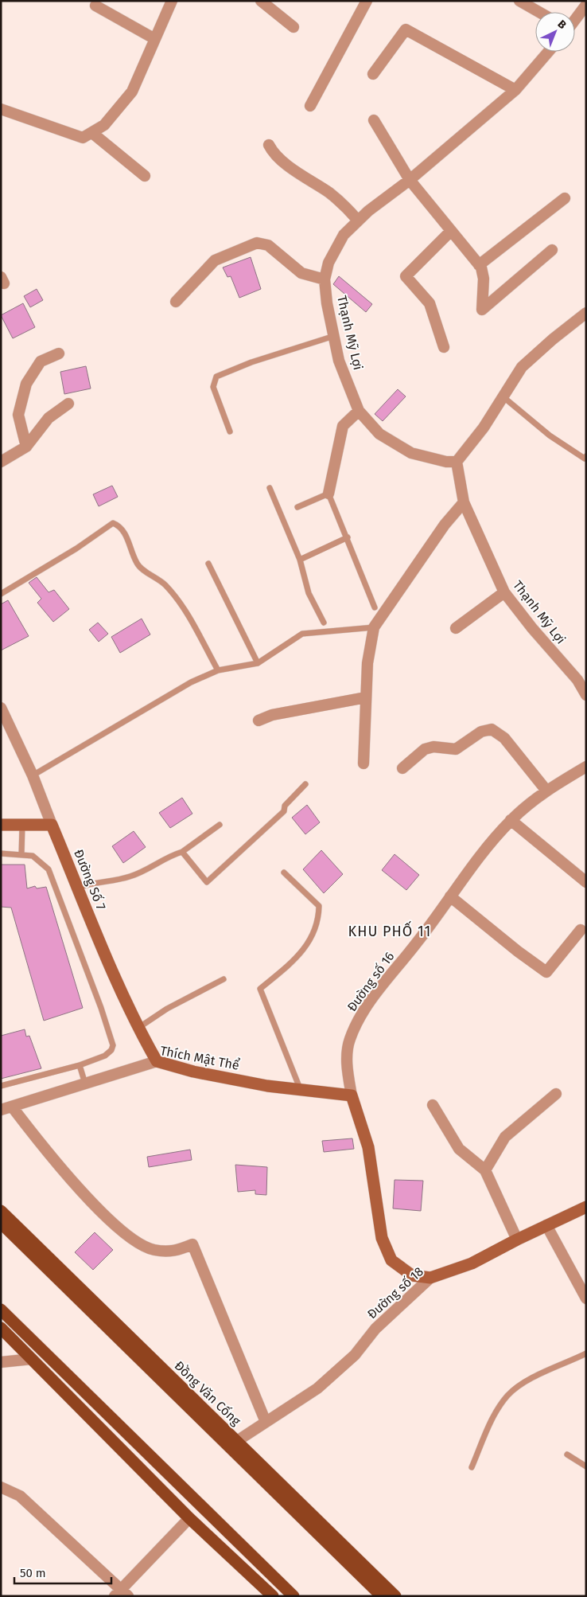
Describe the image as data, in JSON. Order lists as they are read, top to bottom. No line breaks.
{"streets":{"main road":["Đồng Văn Cống"],"street":["Thạnh Mỹ Lợi","Đường Số 7","Đường số 16","Thích Mật Thể","Đường số 18"]},"crossings":[["Đường Số 7","Thích Mật Thể"],["Đường số 16","Thích Mật Thể"],["Đường số 16","Đường số 18"],["Đường số 18","Đồng Văn Cống"]],"districts":["KHU PHỐ 11"],"scale_bar":"50 m","north":"top right"}
